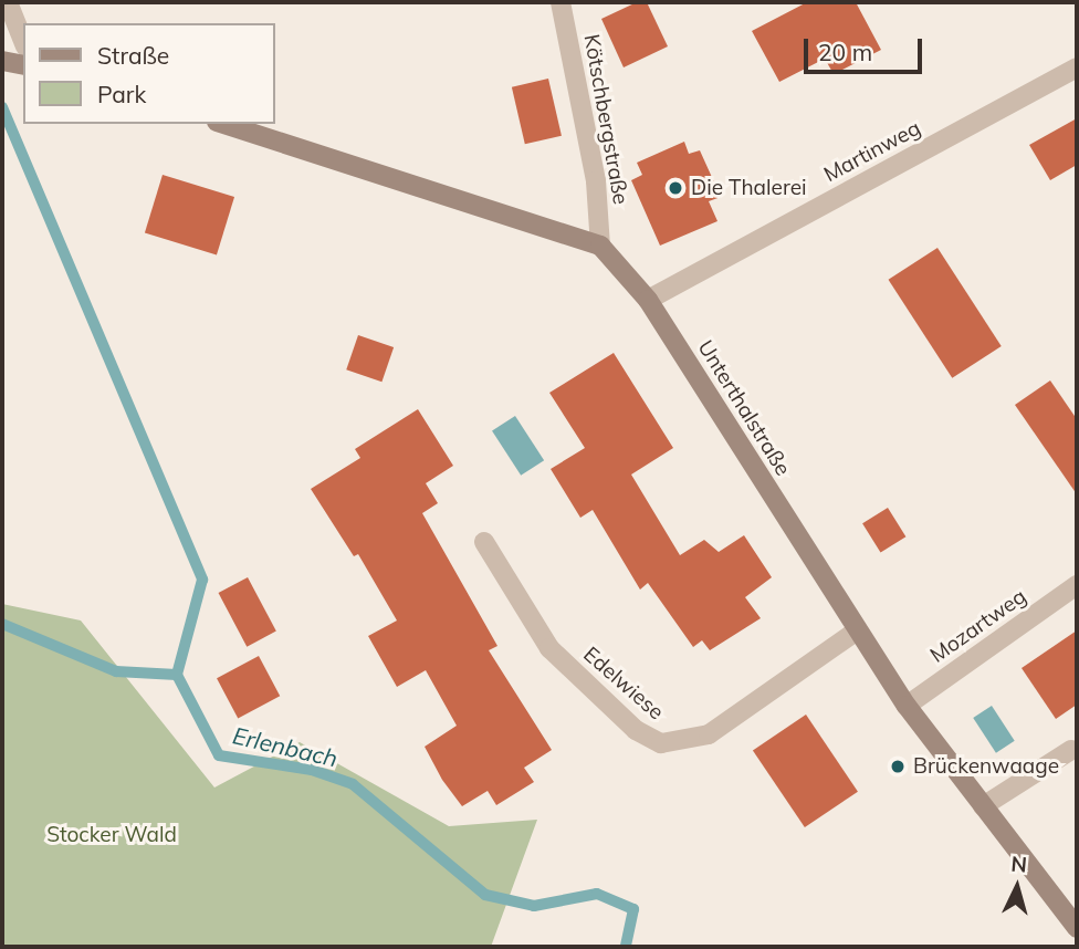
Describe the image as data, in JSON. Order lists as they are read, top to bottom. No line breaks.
{"streets":{"street":["Kötschbergstraße","Martinweg","Unterthalstraße","Mozartweg","Edelwiese"]},"crossings":[["Kötschbergstraße","Unterthalstraße"],["Martinweg","Unterthalstraße"],["Unterthalstraße","Mozartweg"],["Unterthalstraße","Edelwiese"]],"water":["Erlenbach"],"parks":["Stocker Wald"],"places":["Die Thalerei","Brückenwaage"],"legend":["Straße","Park"],"scale_bar":"20 m","north":"top"}
